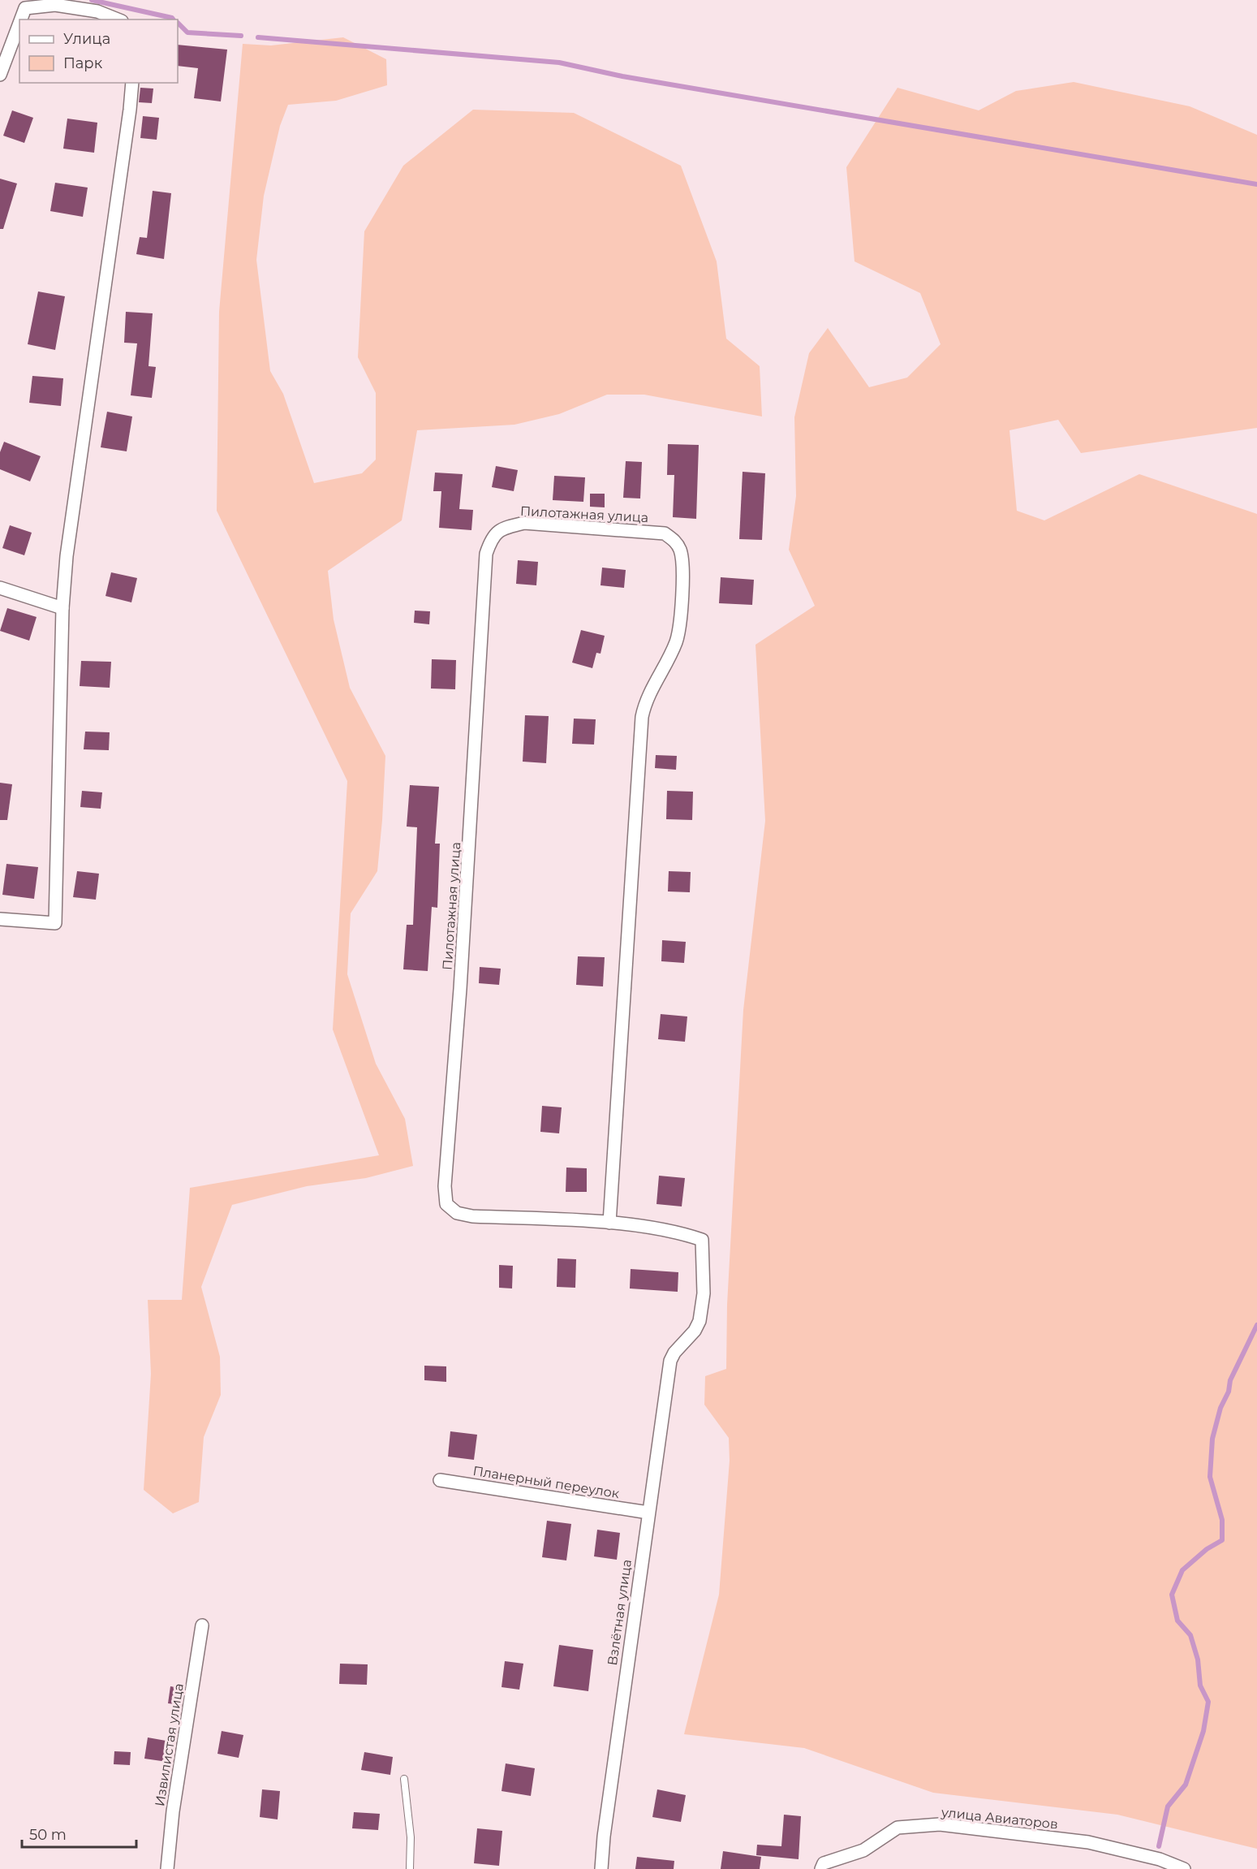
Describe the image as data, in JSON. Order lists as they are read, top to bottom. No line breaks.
{"streets":{"street":["Пилотажная улица","Планерный переулок","Взлётная улица","Извилистая улица","улица Авиаторов"]},"crossings":[["Пилотажная улица","Взлётная улица"],["Планерный переулок","Взлётная улица"]],"legend":["Улица","Парк"],"scale_bar":"50 m"}
